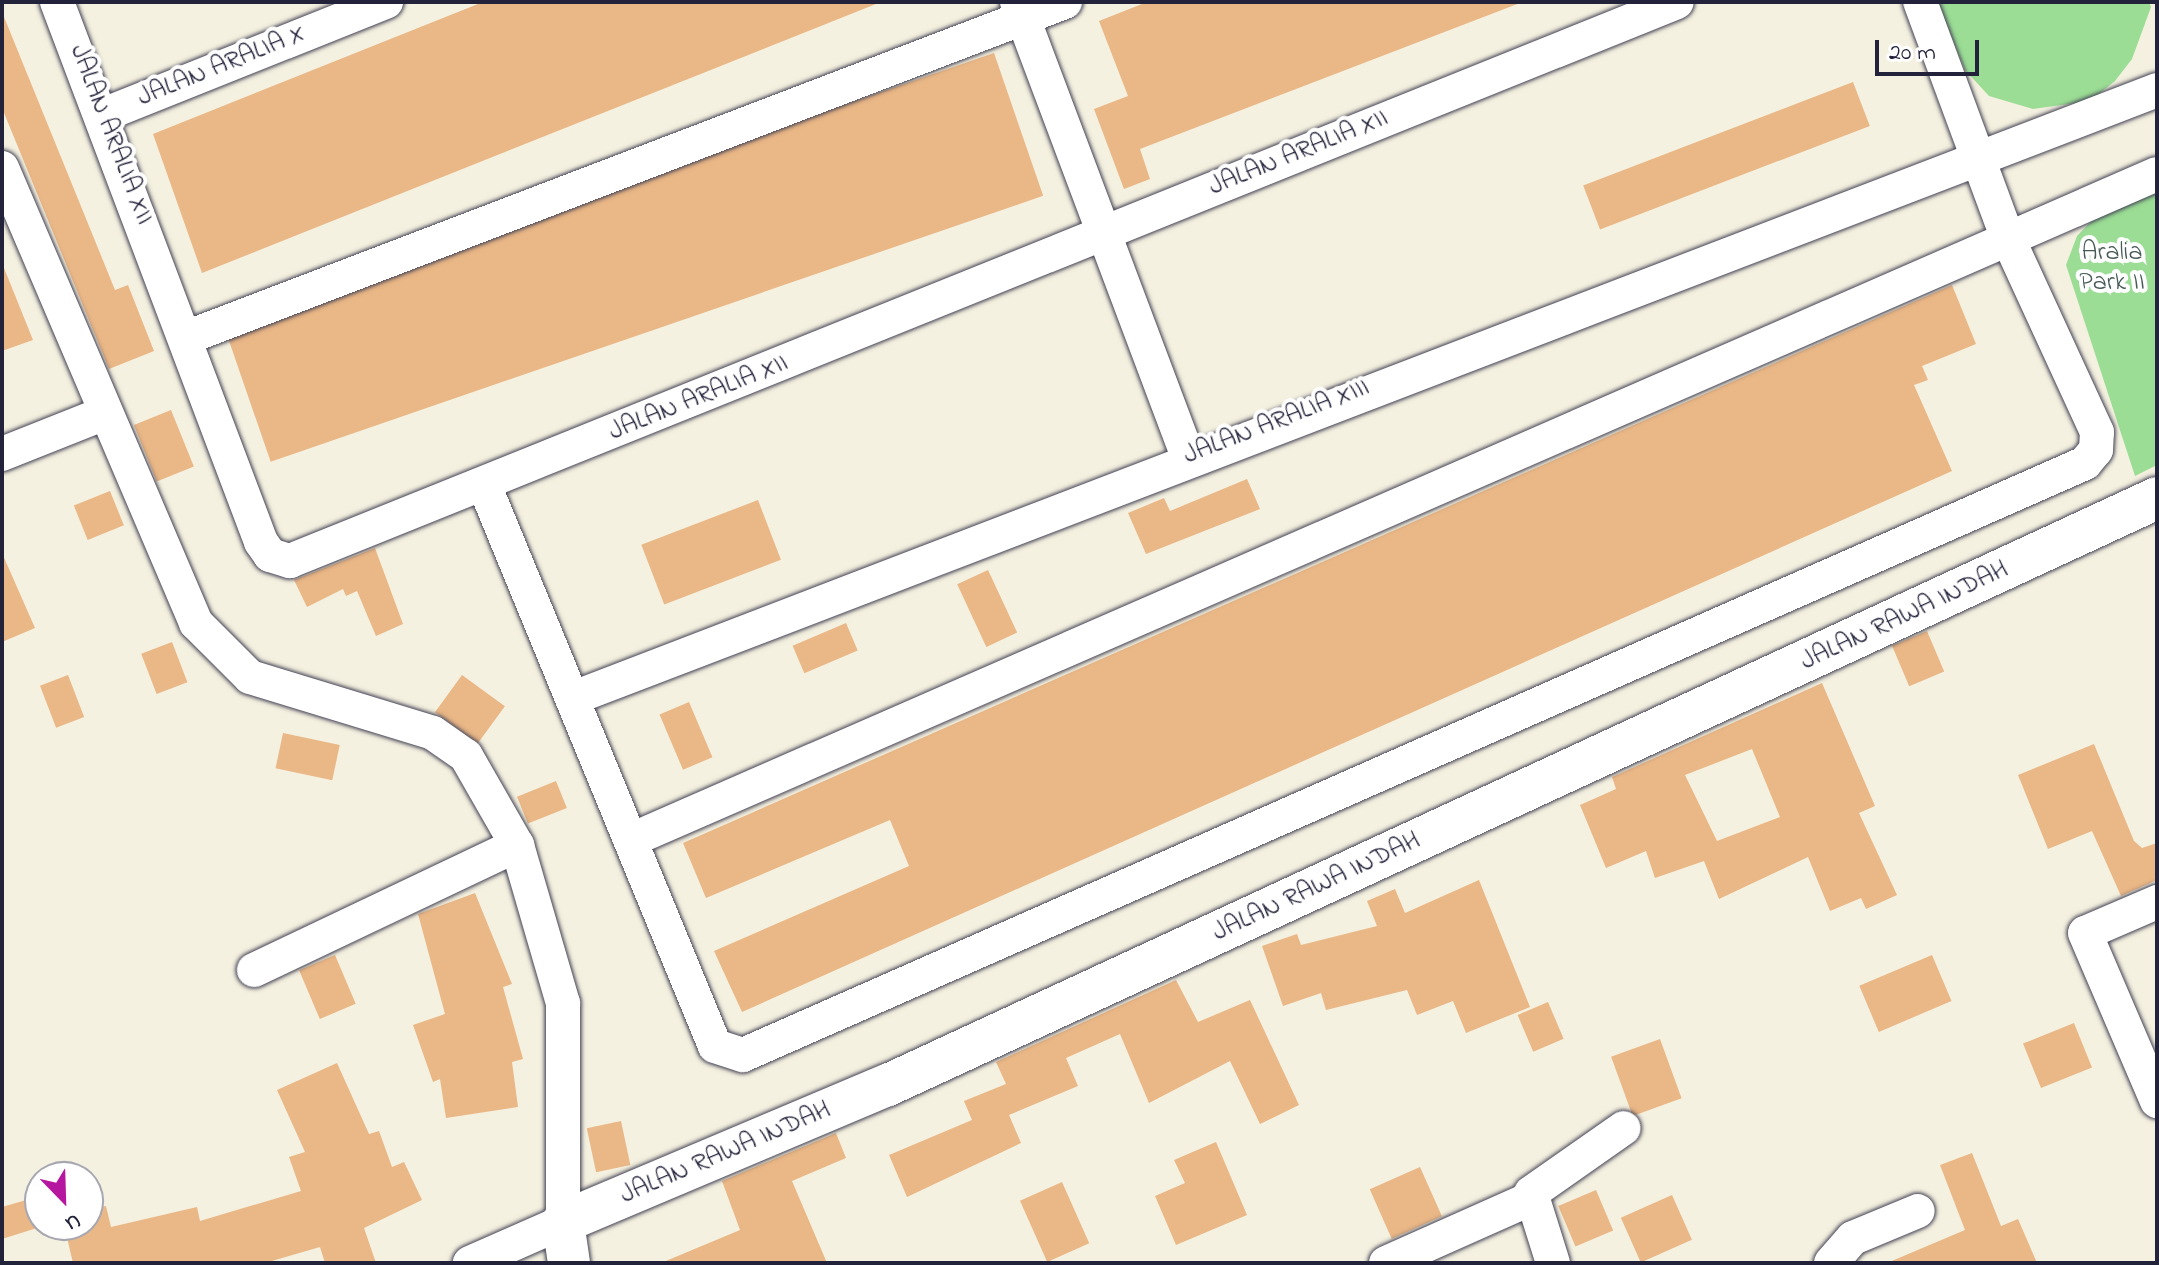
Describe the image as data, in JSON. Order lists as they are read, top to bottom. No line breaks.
{"streets":{"street":["JALAN ARALIA X","JALAN ARALIA XII","JALAN ARALIA XIII","JALAN RAWA INDAH"]},"crossings":[["JALAN ARALIA X","JALAN ARALIA XII"]],"parks":["Aralia Park II"],"scale_bar":"20 m","north":"bottom right"}
